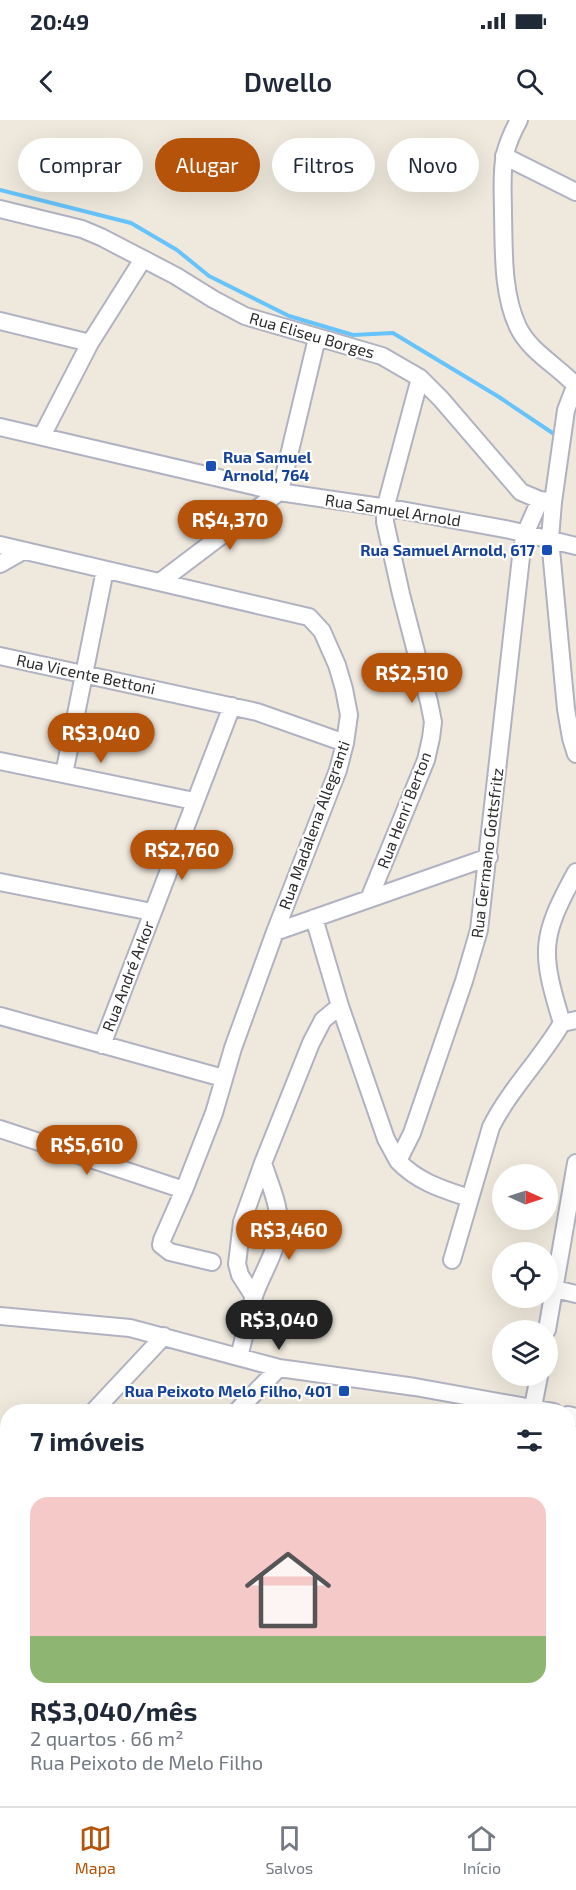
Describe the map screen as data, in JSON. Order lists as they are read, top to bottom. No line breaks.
{"streets":{"street":["Rua Eliseu Borges","Rua Samuel Arnold","Rua Vicente Bettoni","Rua Henri Berton","Rua Madalena Allegranti","Rua Germano Gottsfritz","Rua André Arkor"]},"crossings":[["Rua Eliseu Borges","Rua Germano Gottsfritz"],["Rua Samuel Arnold","Rua Henri Berton"],["Rua Samuel Arnold","Rua Germano Gottsfritz"],["Rua Vicente Bettoni","Rua Madalena Allegranti"],["Rua Vicente Bettoni","Rua André Arkor"]],"places":{"transit":["Rua Samuel Arnold, 764","Rua Samuel Arnold, 617","Rua Peixoto Melo Filho, 401"]},"north":"right","page":{"status":"20:49","header":"Dwello","chip":["Comprar","Alugar","Filtros","Novo"],"price":["R$4,370","R$2,510","R$3,040","R$2,760","R$5,610","R$3,460","R$3,040"],"heading":"7 imóveis","list":[{"name":"R$3,040/mês","note":"2 quartos · 66 m² · Rua Peixoto de Melo Filho"}],"tabs":["Mapa","Salvos","Início"]}}
